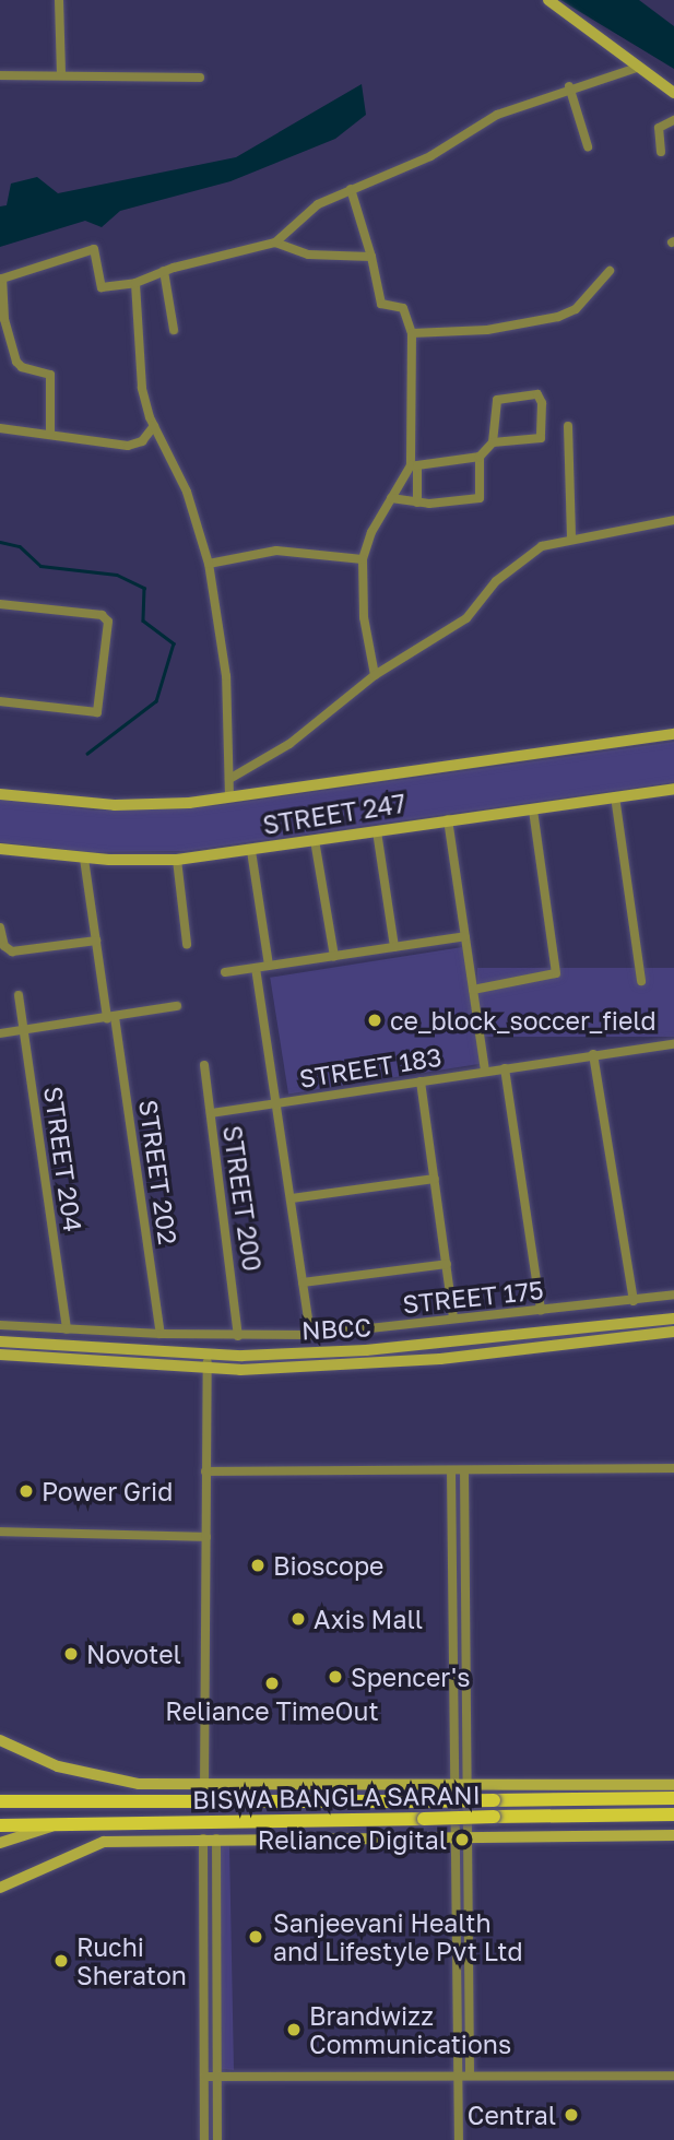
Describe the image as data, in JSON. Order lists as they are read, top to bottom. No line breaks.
{"streets":{"main road":["BISWA BANGLA SARANI"],"street":["STREET 247","STREET 183","STREET 204","STREET 202","STREET 200","STREET 175","NBCC"]},"crossings":[["STREET 247","STREET 202"],["STREET 183","STREET 200"],["STREET 204","STREET 175"],["STREET 202","STREET 175"],["STREET 200","STREET 175"]],"places":["ce_block_soccer_field","Power Grid","Bioscope","Axis Mall","Novotel","Spencer's","Reliance TimeOut","Reliance Digital","Sanjeevani Health and Lifestyle Pvt Ltd","Ruchi Sheraton","Brandwizz Communications","Central"]}
